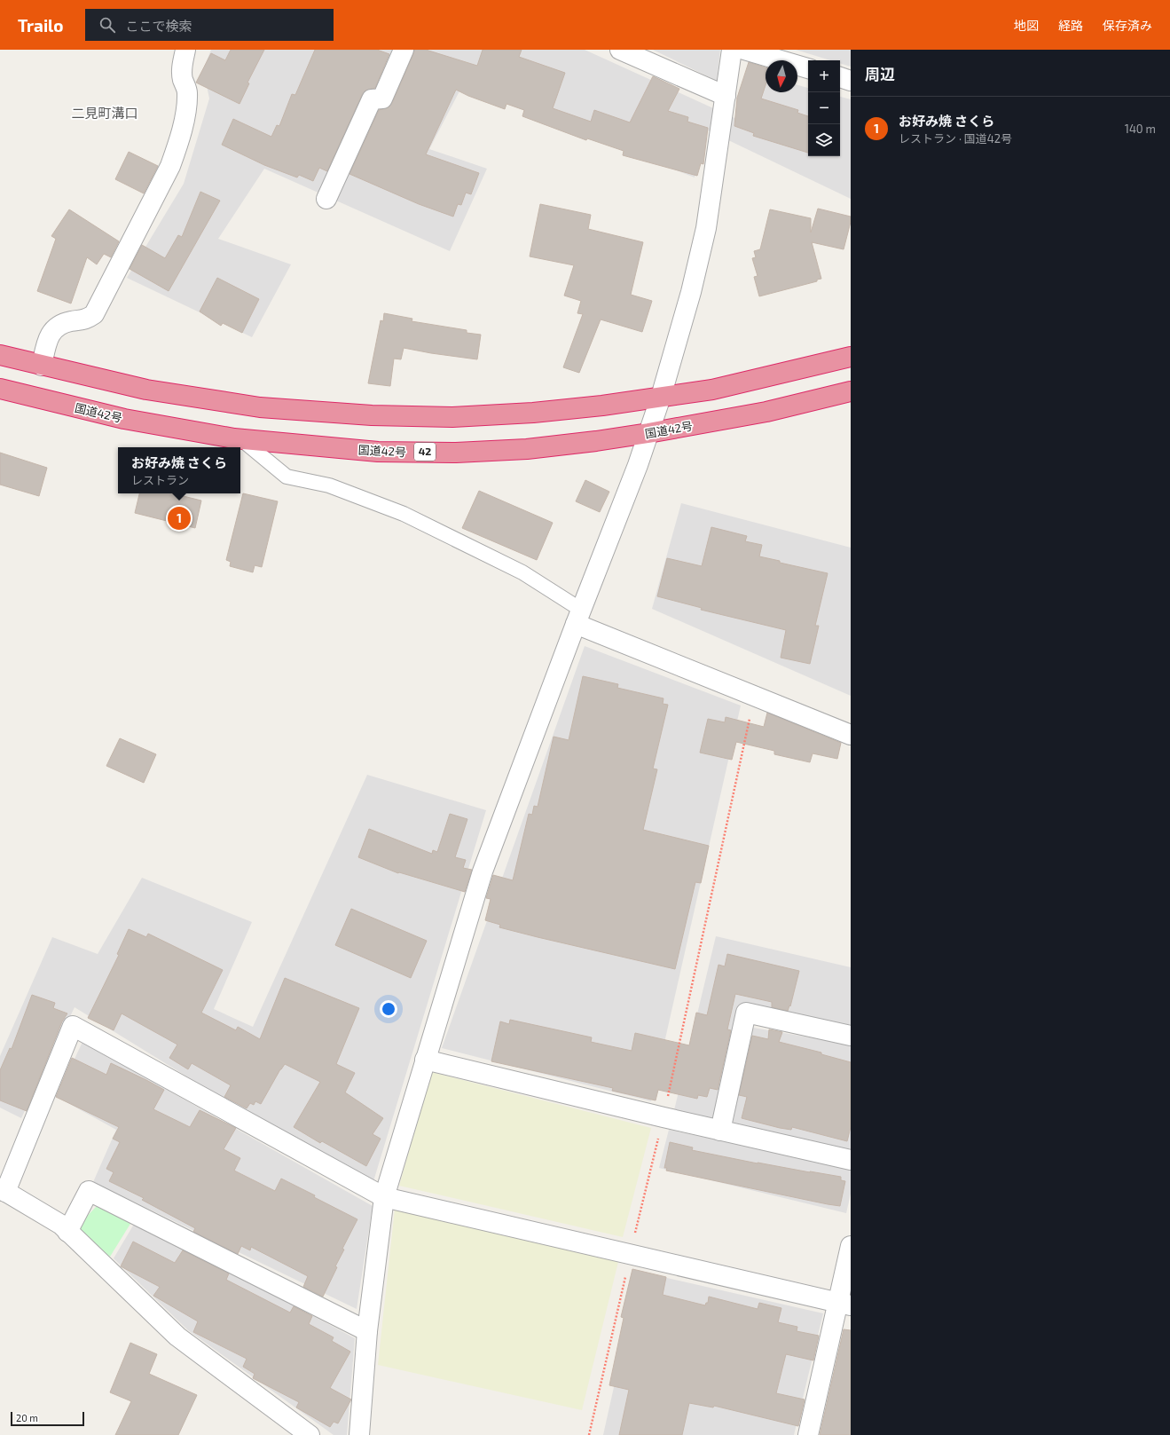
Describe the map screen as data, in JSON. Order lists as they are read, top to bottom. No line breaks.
{"streets":{"highway":["国道42号","42"]},"districts":["二見町溝口"],"scale_bar":"20 m","north":"bottom","page":{"header":"Trailo","search":"ここで検索","nav":["地図","経路","保存済み"],"heading":"周辺","map_buttons":["+","−"],"list":[{"mark":"1","name":"お好み焼 さくら","note":"レストラン · 国道42号","value":"140 m"}],"popup":["お好み焼 さくら","レストラン"],"pins":"1","scale":"20 m"}}
